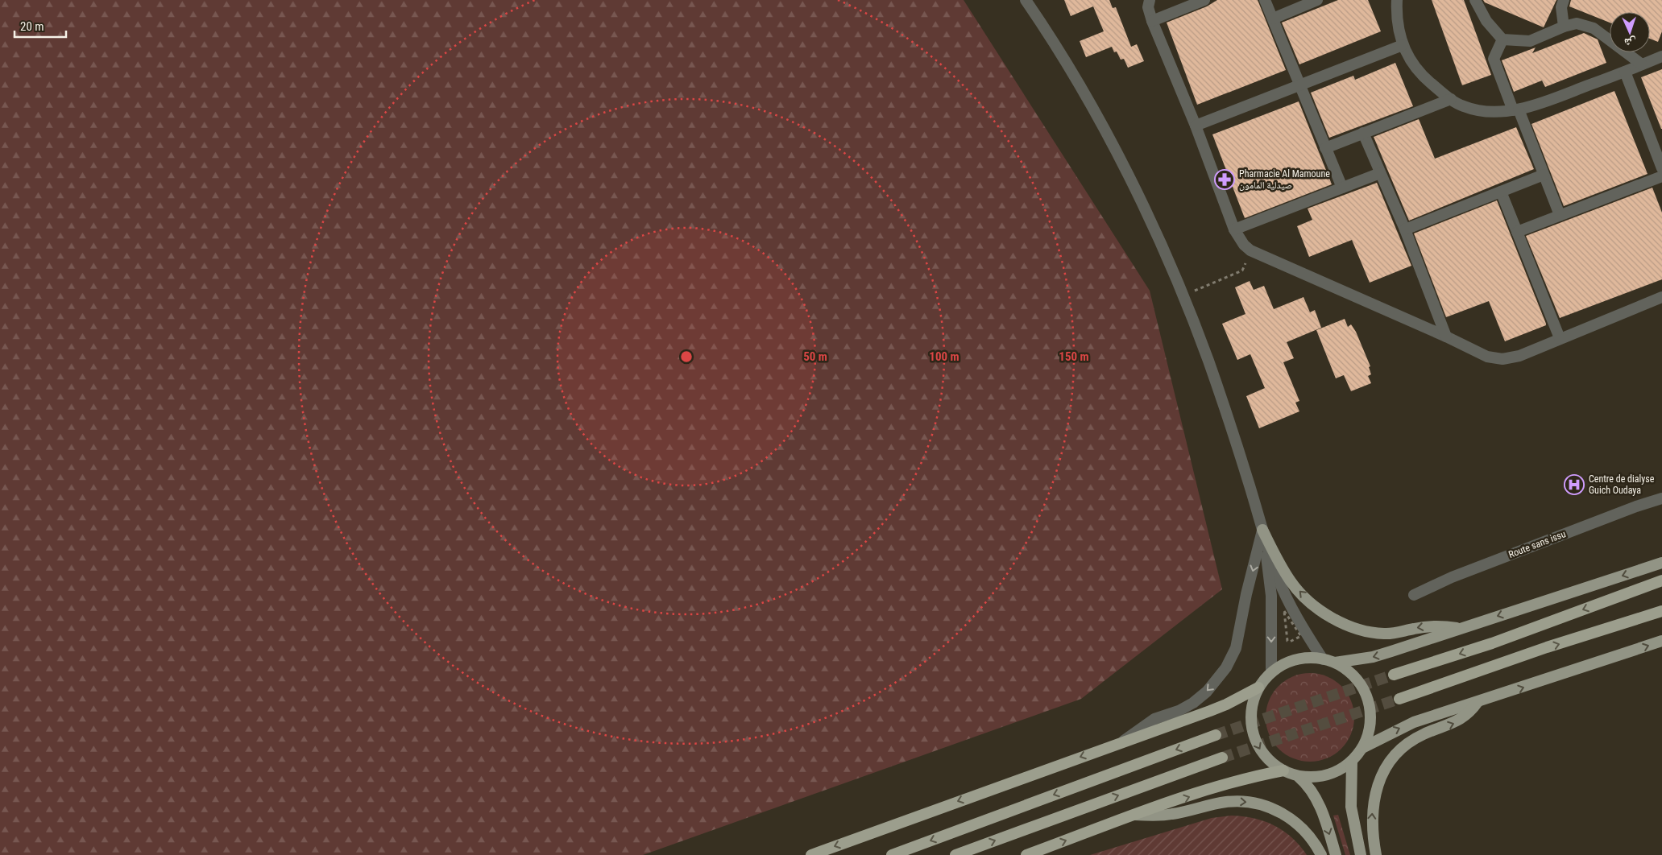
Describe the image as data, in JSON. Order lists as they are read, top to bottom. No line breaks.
{"streets":{"street":["Route sans issu"]},"places":{"pharmacy":["Pharmacie Al Mamoune صيدلية المامون"],"hospital":["Centre de dialyse Guich Oudaya"]},"scale_bar":"20 m","north":"bottom","rings":["50 m","100 m","150 m"]}
